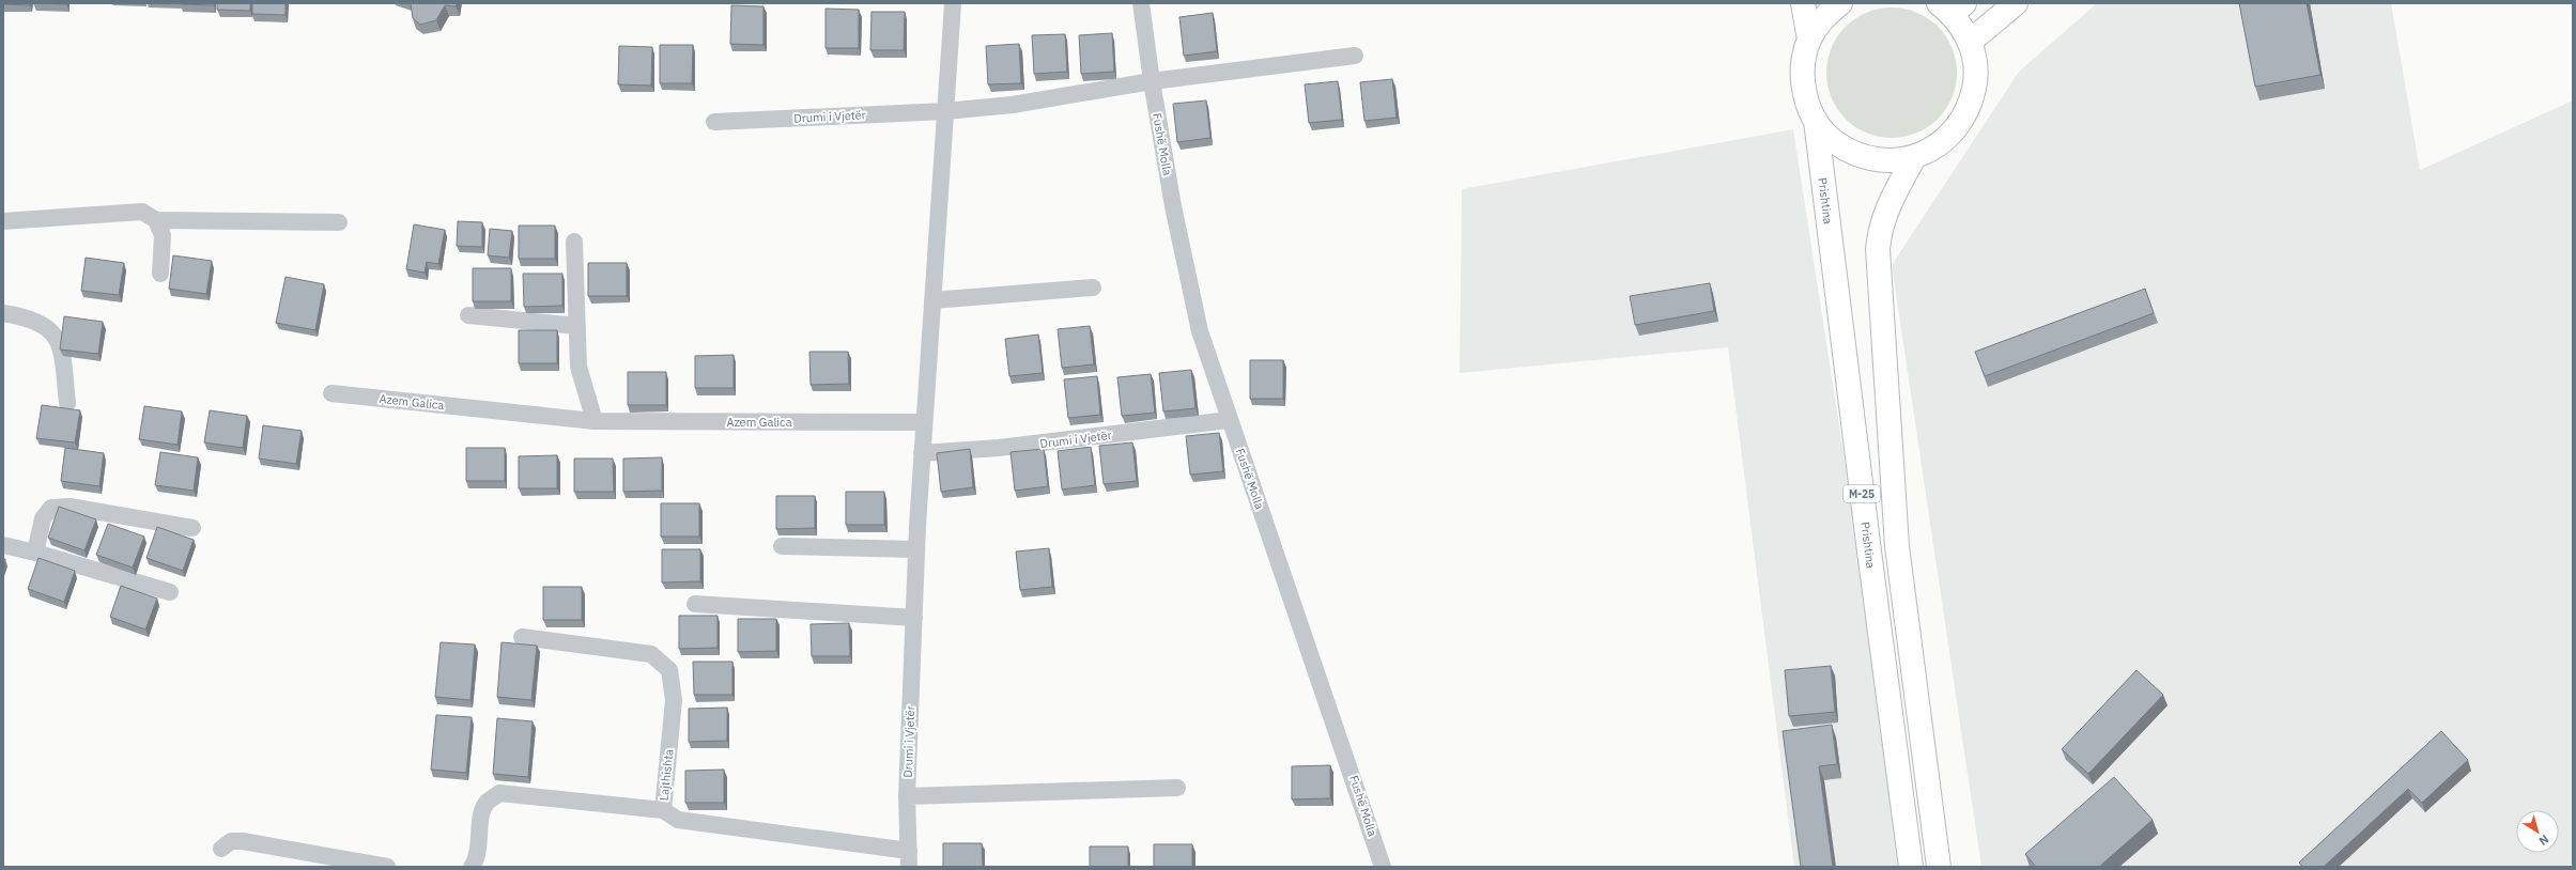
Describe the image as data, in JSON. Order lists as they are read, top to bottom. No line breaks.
{"streets":{"main road":["Prishtina","M-25"],"street":["Drumi i Vjetër","Fushë Molla","Azem Galica","Lajthishta"]},"crossings":[["Drumi i Vjetër","Fushë Molla"],["Drumi i Vjetër","Azem Galica"],["Drumi i Vjetër","Lajthishta"],["Prishtina","M-25"]],"north":"bottom right"}
